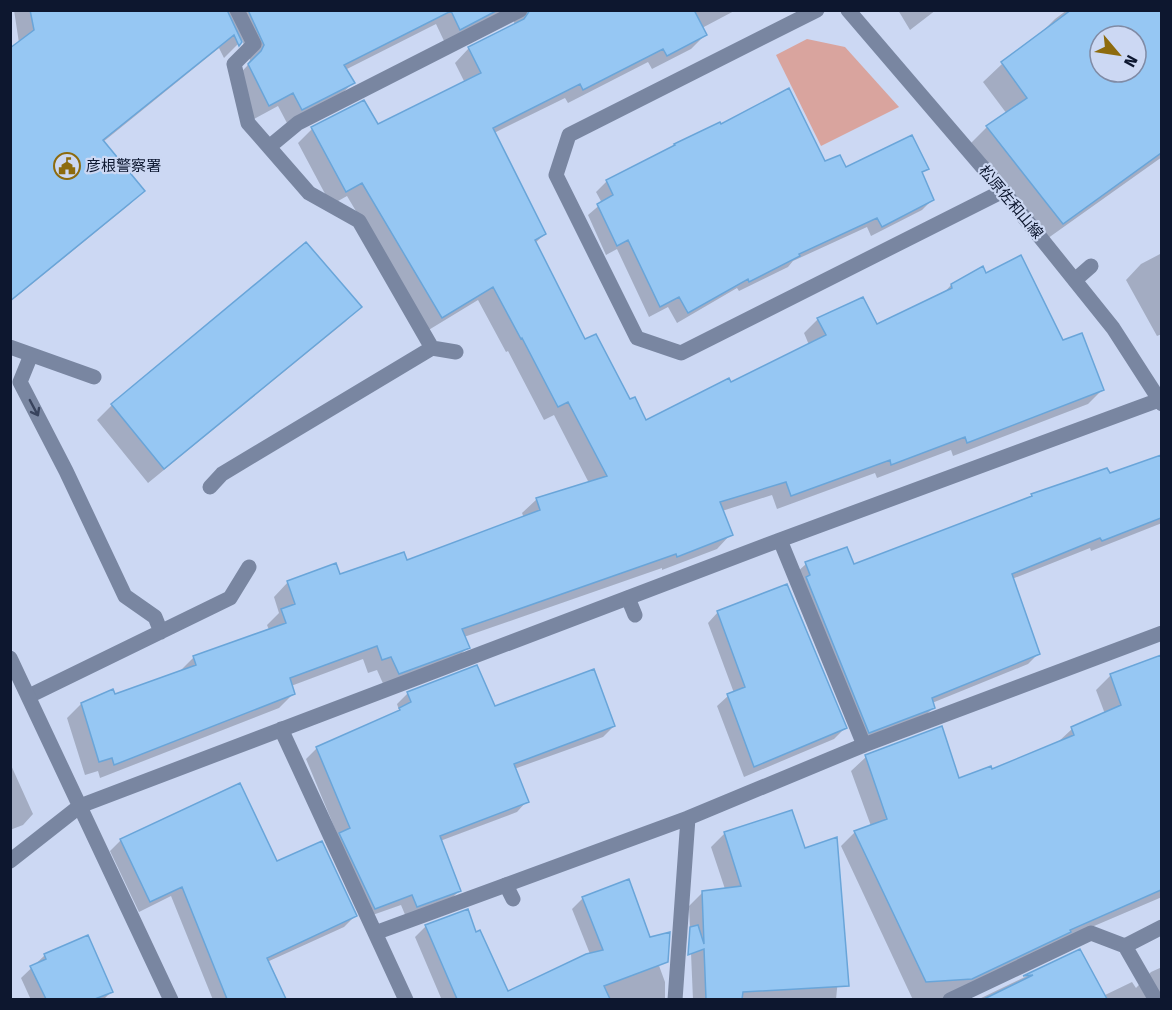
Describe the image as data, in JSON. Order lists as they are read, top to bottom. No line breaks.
{"streets":{"street":["松原佐和山線"]},"places":{"public building":["彦根警察署"]},"north":"bottom right"}
